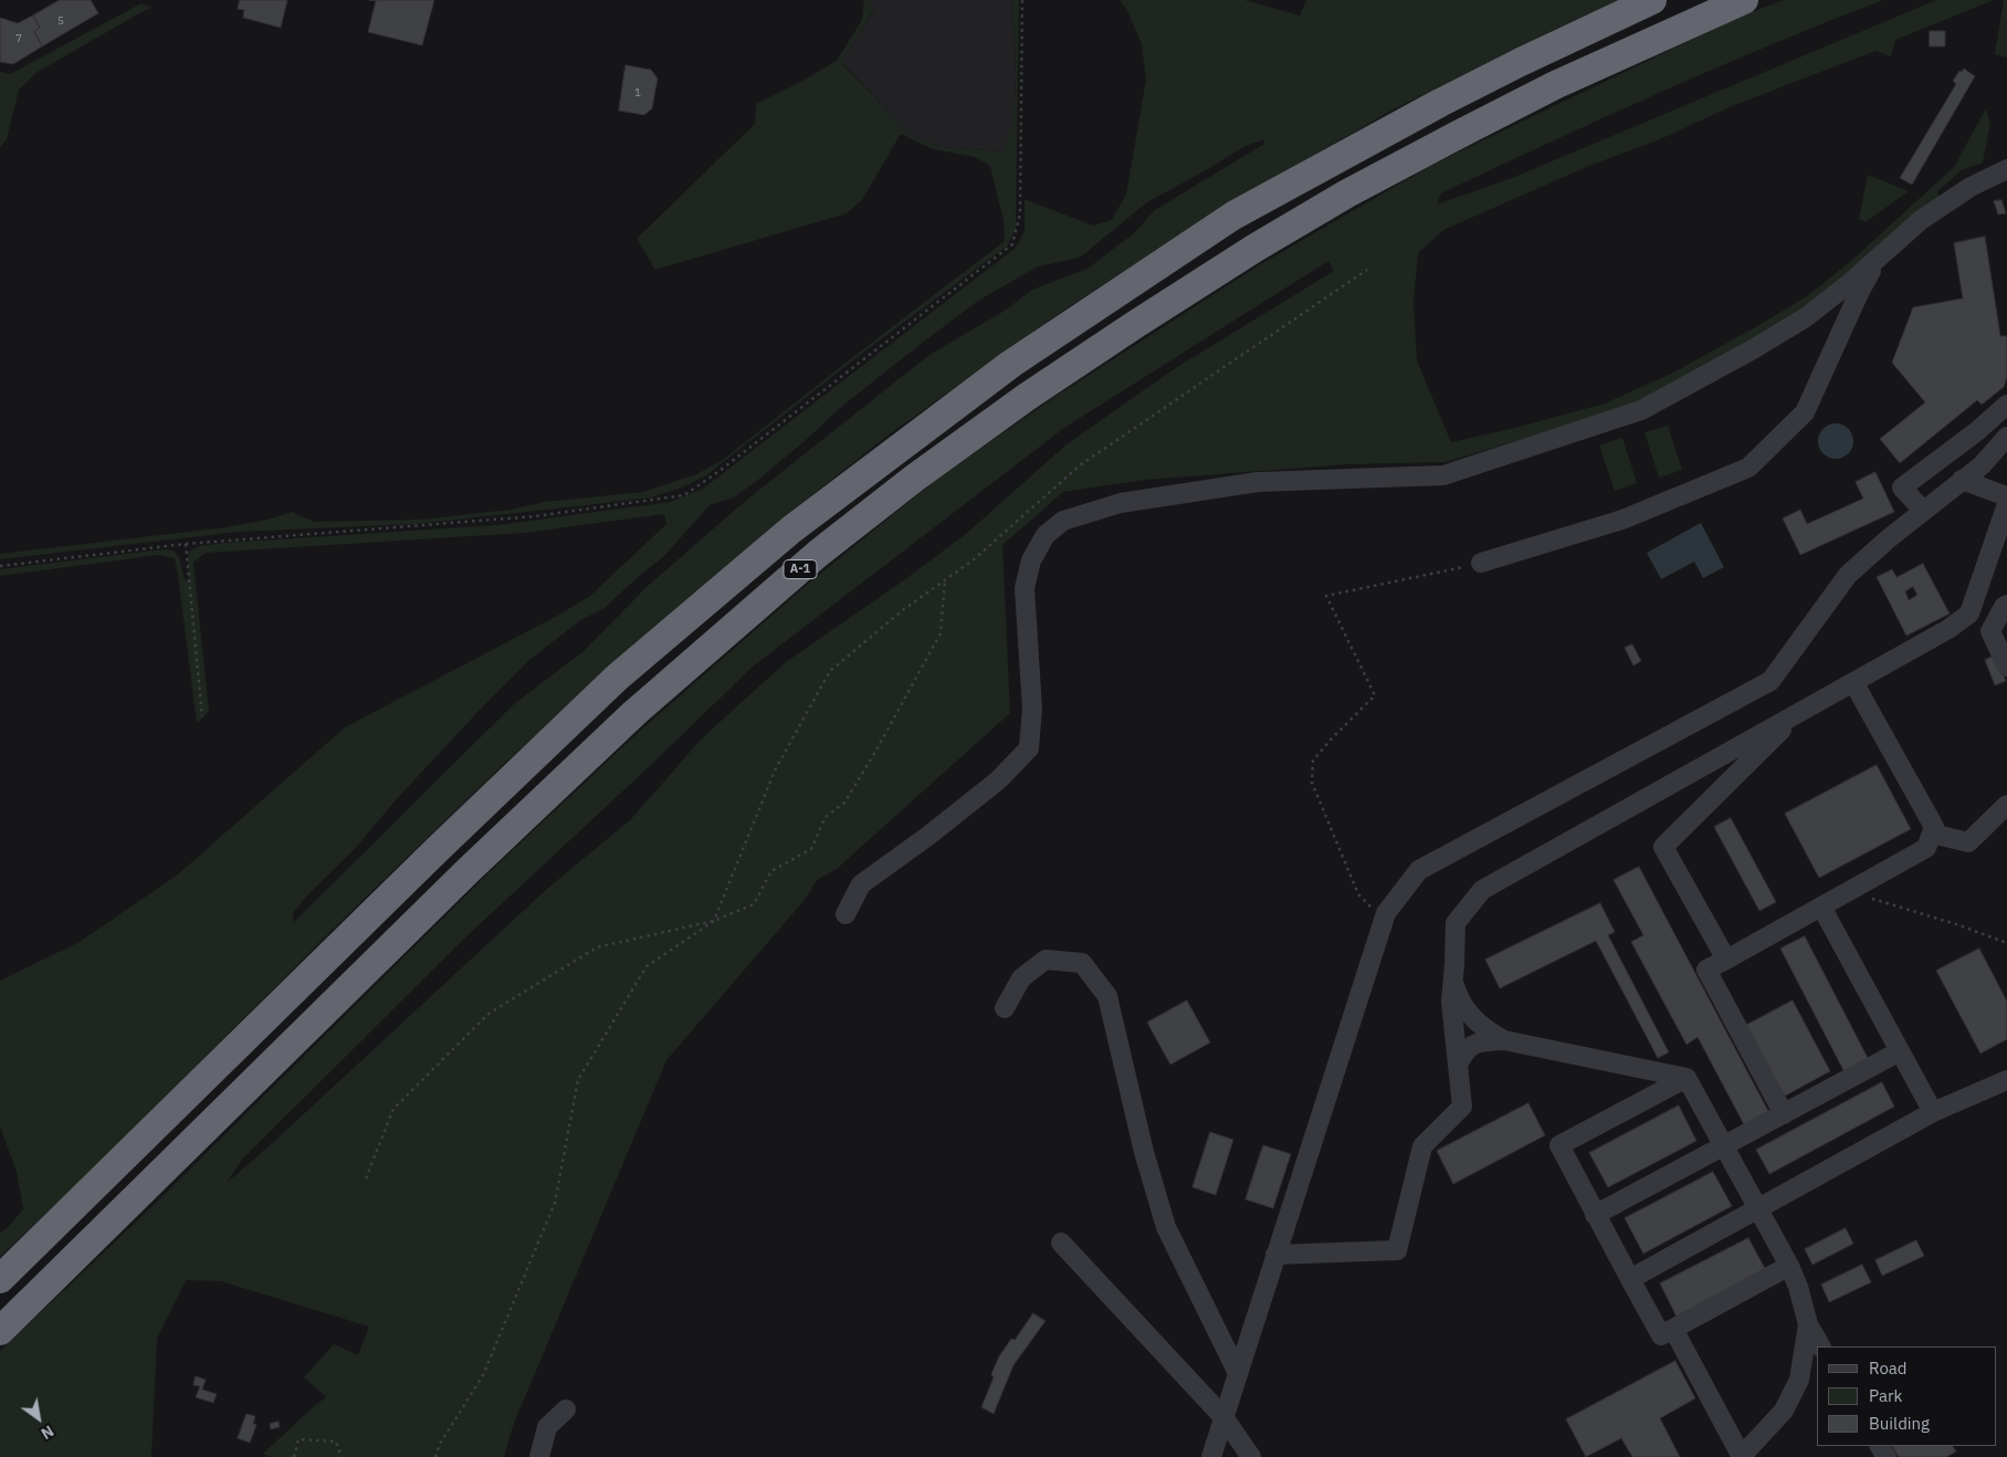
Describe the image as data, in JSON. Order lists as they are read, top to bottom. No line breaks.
{"streets":{"highway":["A-1"]},"house_numbers":["5","7","1"],"legend":["Road","Park","Building"],"north":"bottom right"}
